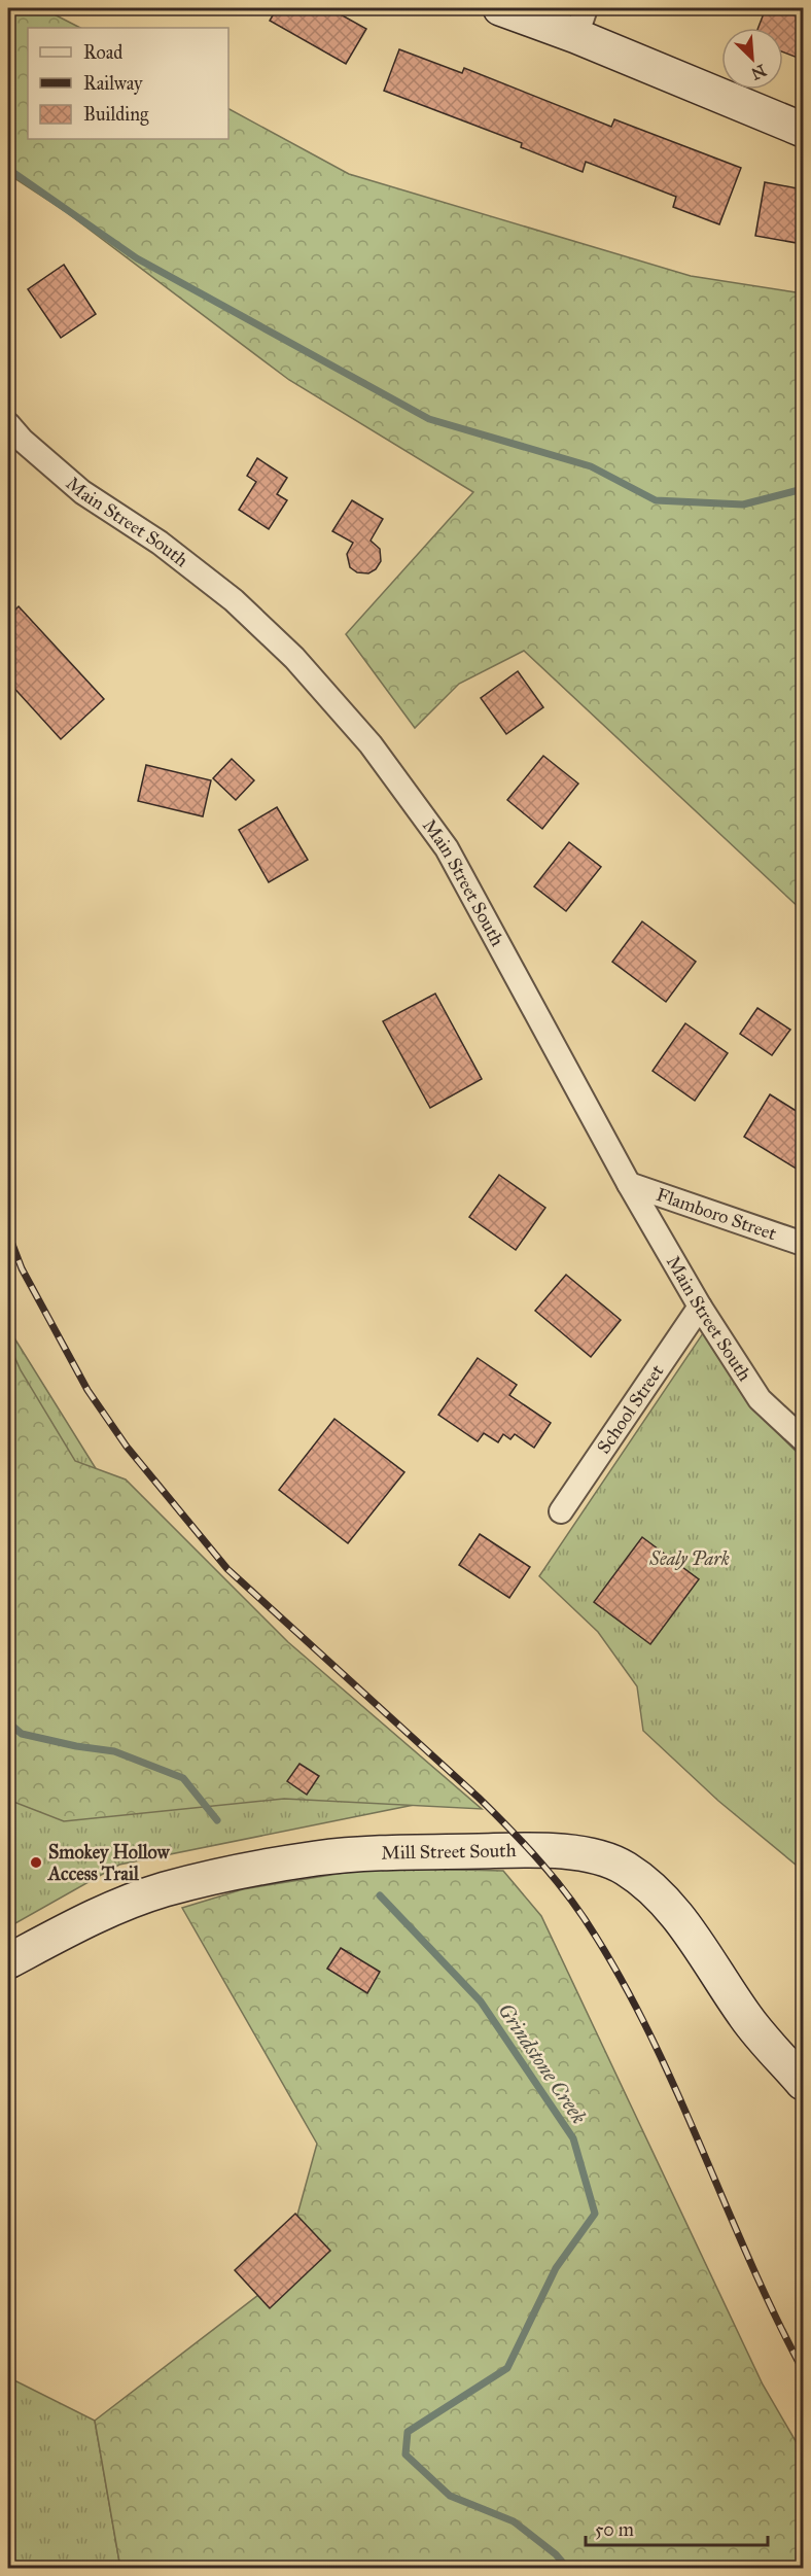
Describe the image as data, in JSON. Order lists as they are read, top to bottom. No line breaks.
{"streets":{"main road":["Mill Street South"],"street":["Main Street South","Flamboro Street","School Street"]},"crossings":[["Main Street South","Flamboro Street"],["Main Street South","School Street"]],"water":["Grindstone Creek"],"parks":["Sealy Park"],"places":["Smokey Hollow Access Trail"],"legend":["Road","Railway","Building"],"scale_bar":"50 m","north":"bottom right"}
